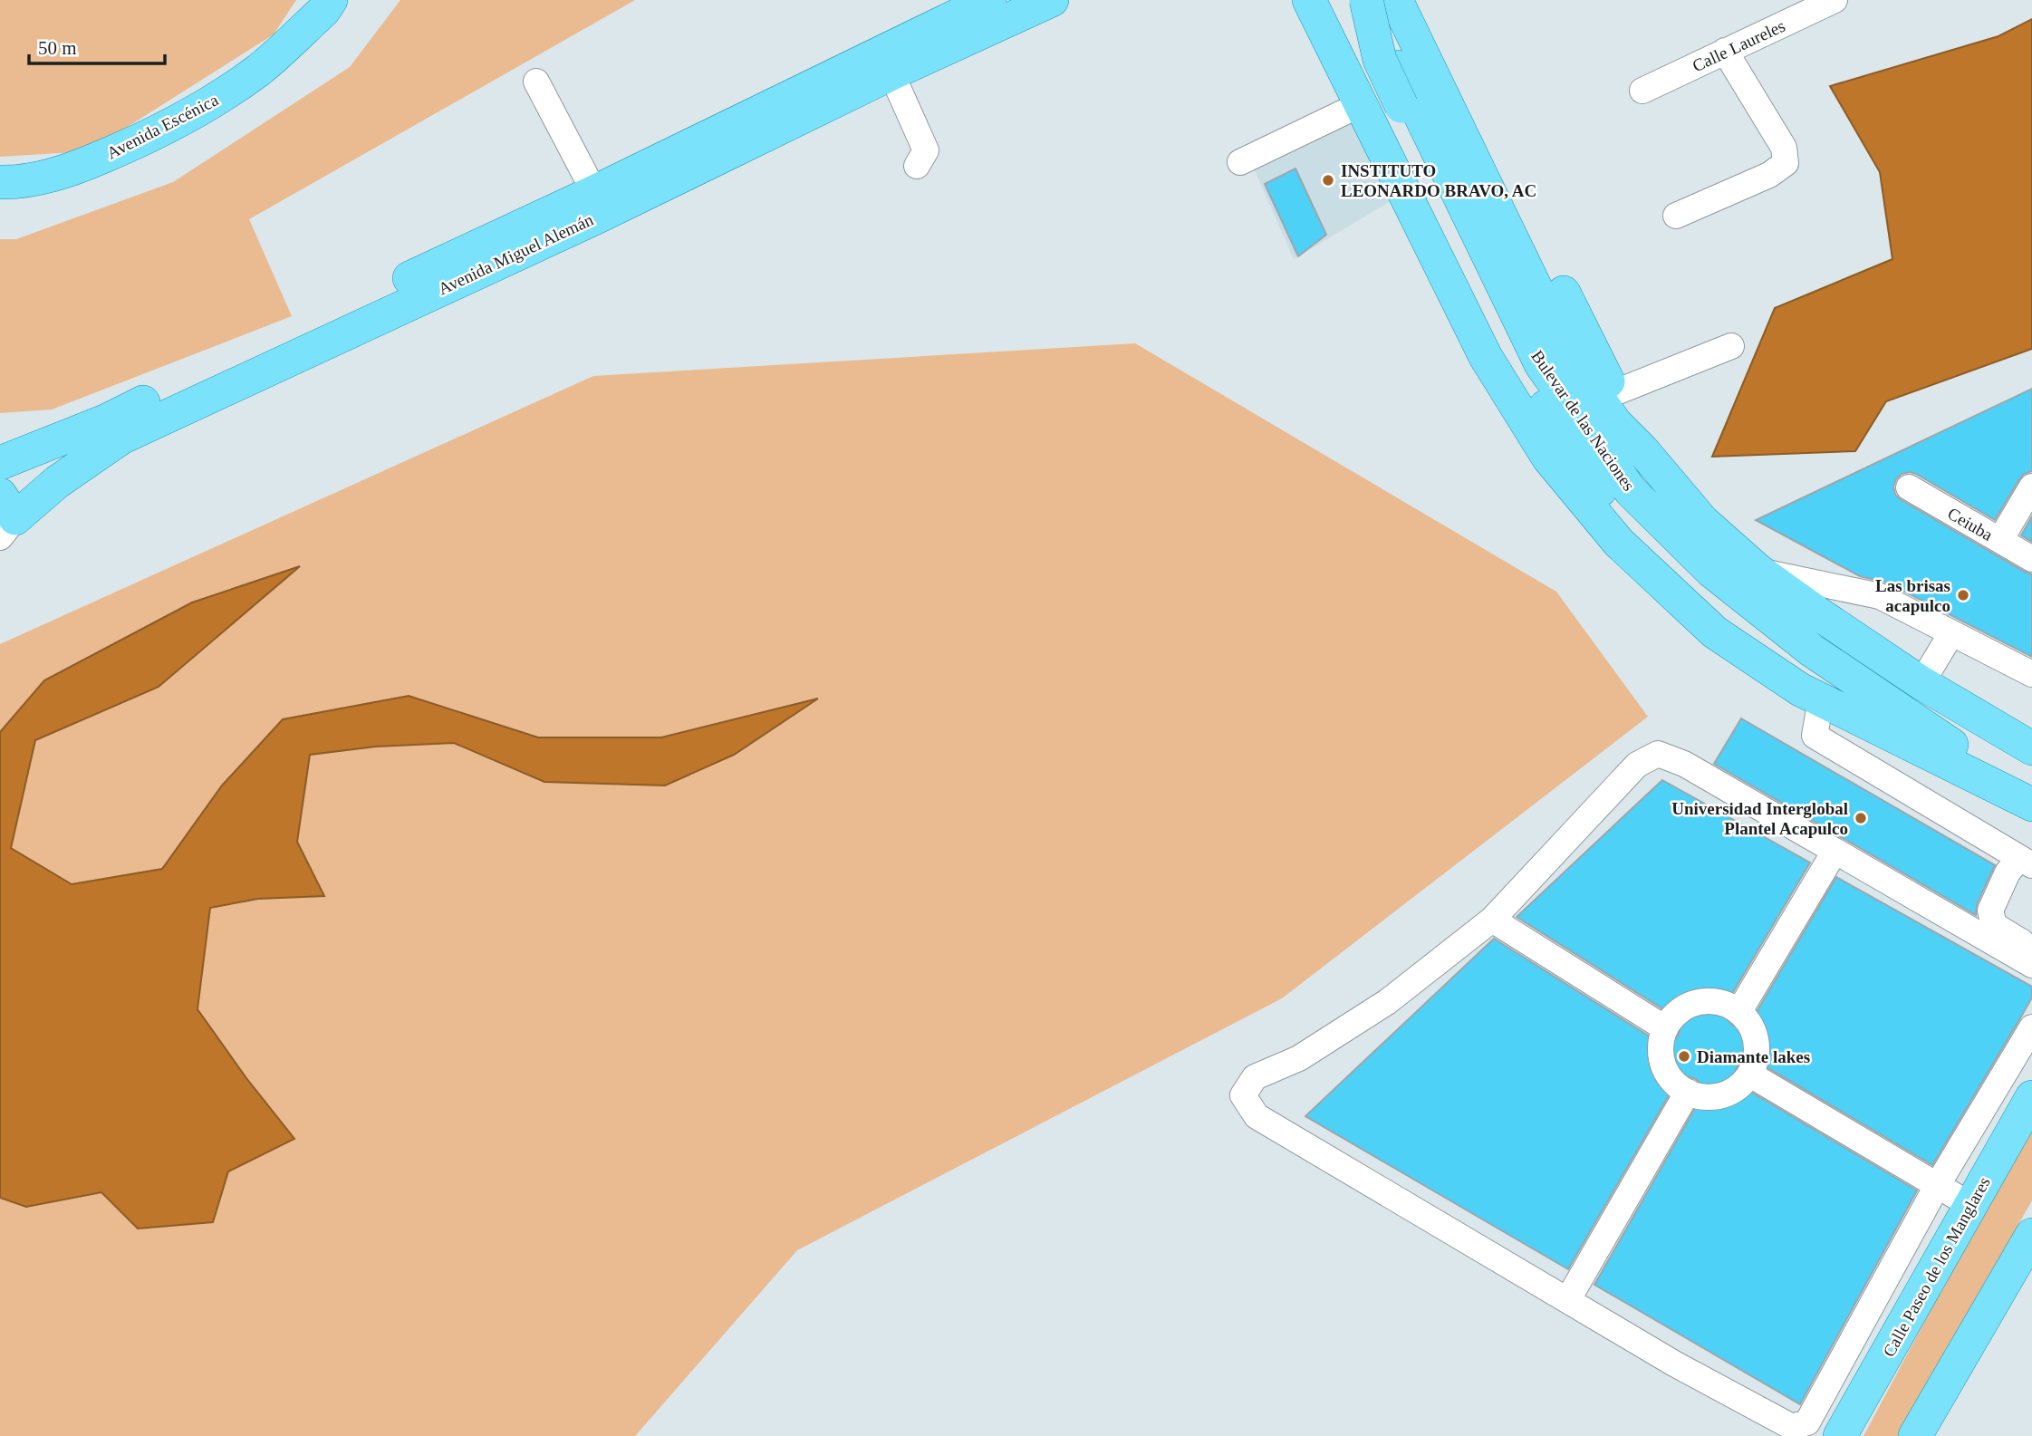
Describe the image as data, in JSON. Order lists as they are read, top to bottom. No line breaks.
{"streets":{"main road":["Avenida Escénica","Avenida Miguel Alemán","Bulevar de las Naciones","Calle Paseo de los Manglares"],"street":["Calle Laureles","Ceiuba"]},"places":["INSTITUTO LEONARDO BRAVO, AC","Las brisas acapulco","Universidad Interglobal Plantel Acapulco","Diamante lakes"],"scale_bar":"50 m"}
